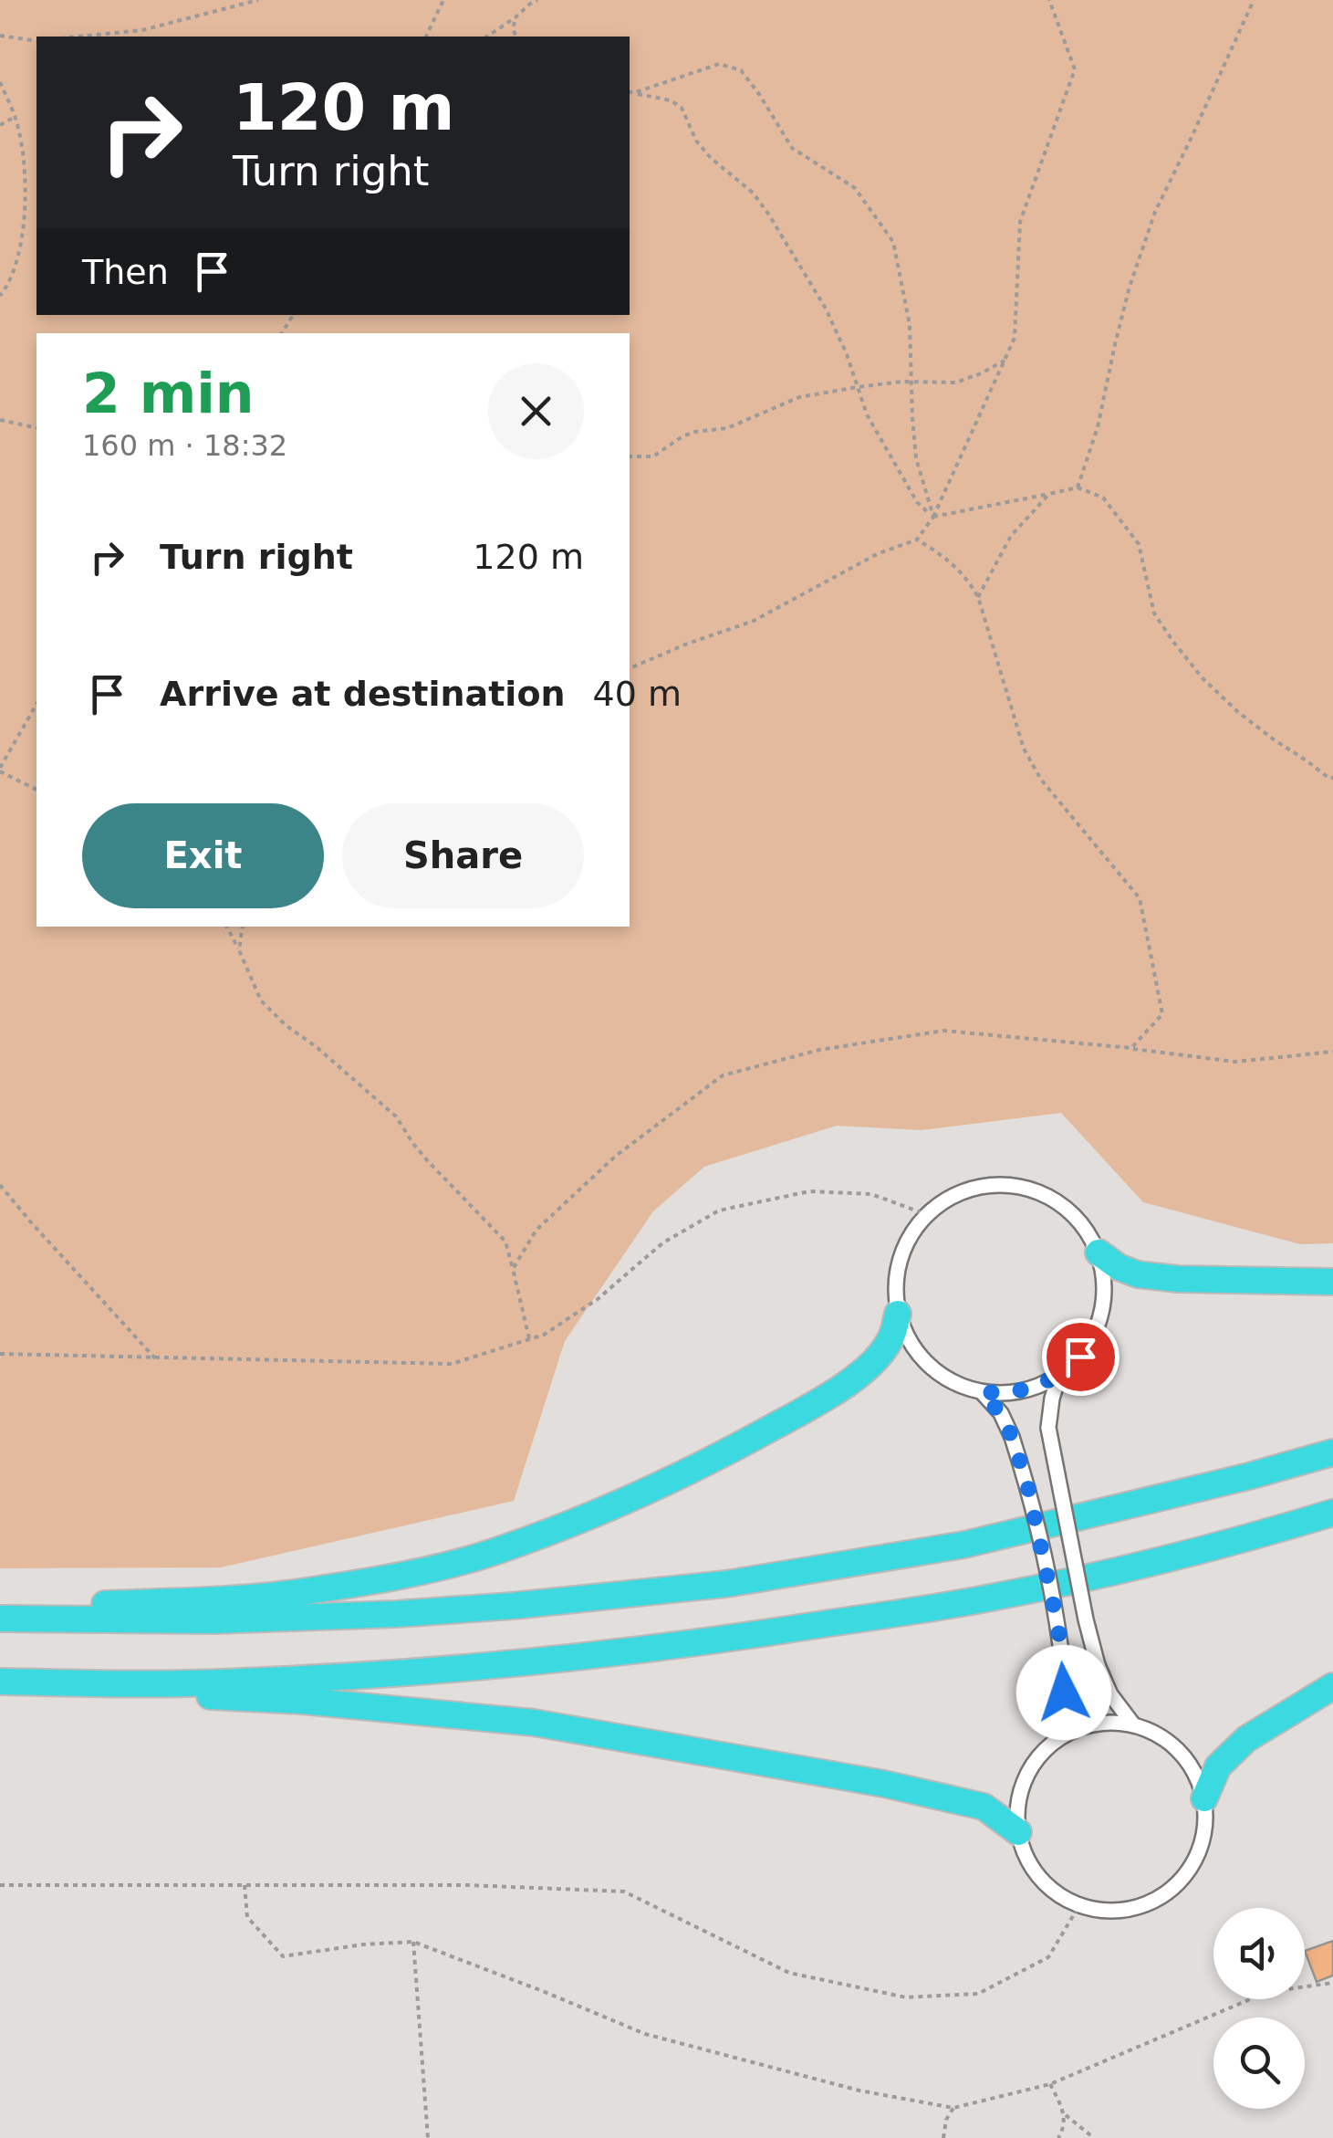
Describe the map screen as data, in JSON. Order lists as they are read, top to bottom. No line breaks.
{"page":{"turn":["120 m","Turn right"],"then":"Then","heading":["2 min","160 m · 18:32"],"list":[{"name":"Turn right","value":"120 m"},{"name":"Arrive at destination","value":"40 m"}],"buttons":["Exit","Share"]}}
